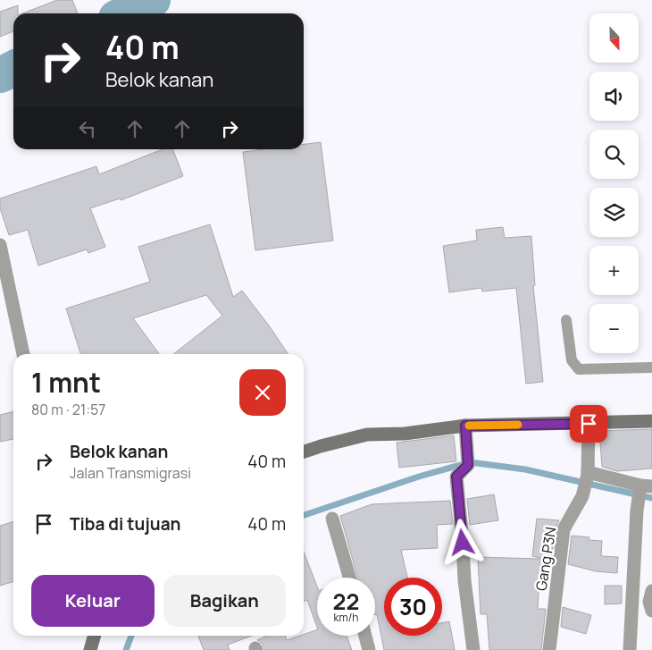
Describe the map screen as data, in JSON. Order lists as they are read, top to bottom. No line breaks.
{"streets":{"street":["Gang P3N"]},"north":"bottom","page":{"map_buttons":["+","−"],"turn":["40 m","Belok kanan"],"heading":["1 mnt","80 m · 21:57"],"list":[{"name":"Belok kanan","note":"Jalan Transmigrasi","value":"40 m"},{"name":"Tiba di tujuan","value":"40 m"}],"buttons":["Keluar","Bagikan"],"speed":"22 km/h","limit":"30"}}
